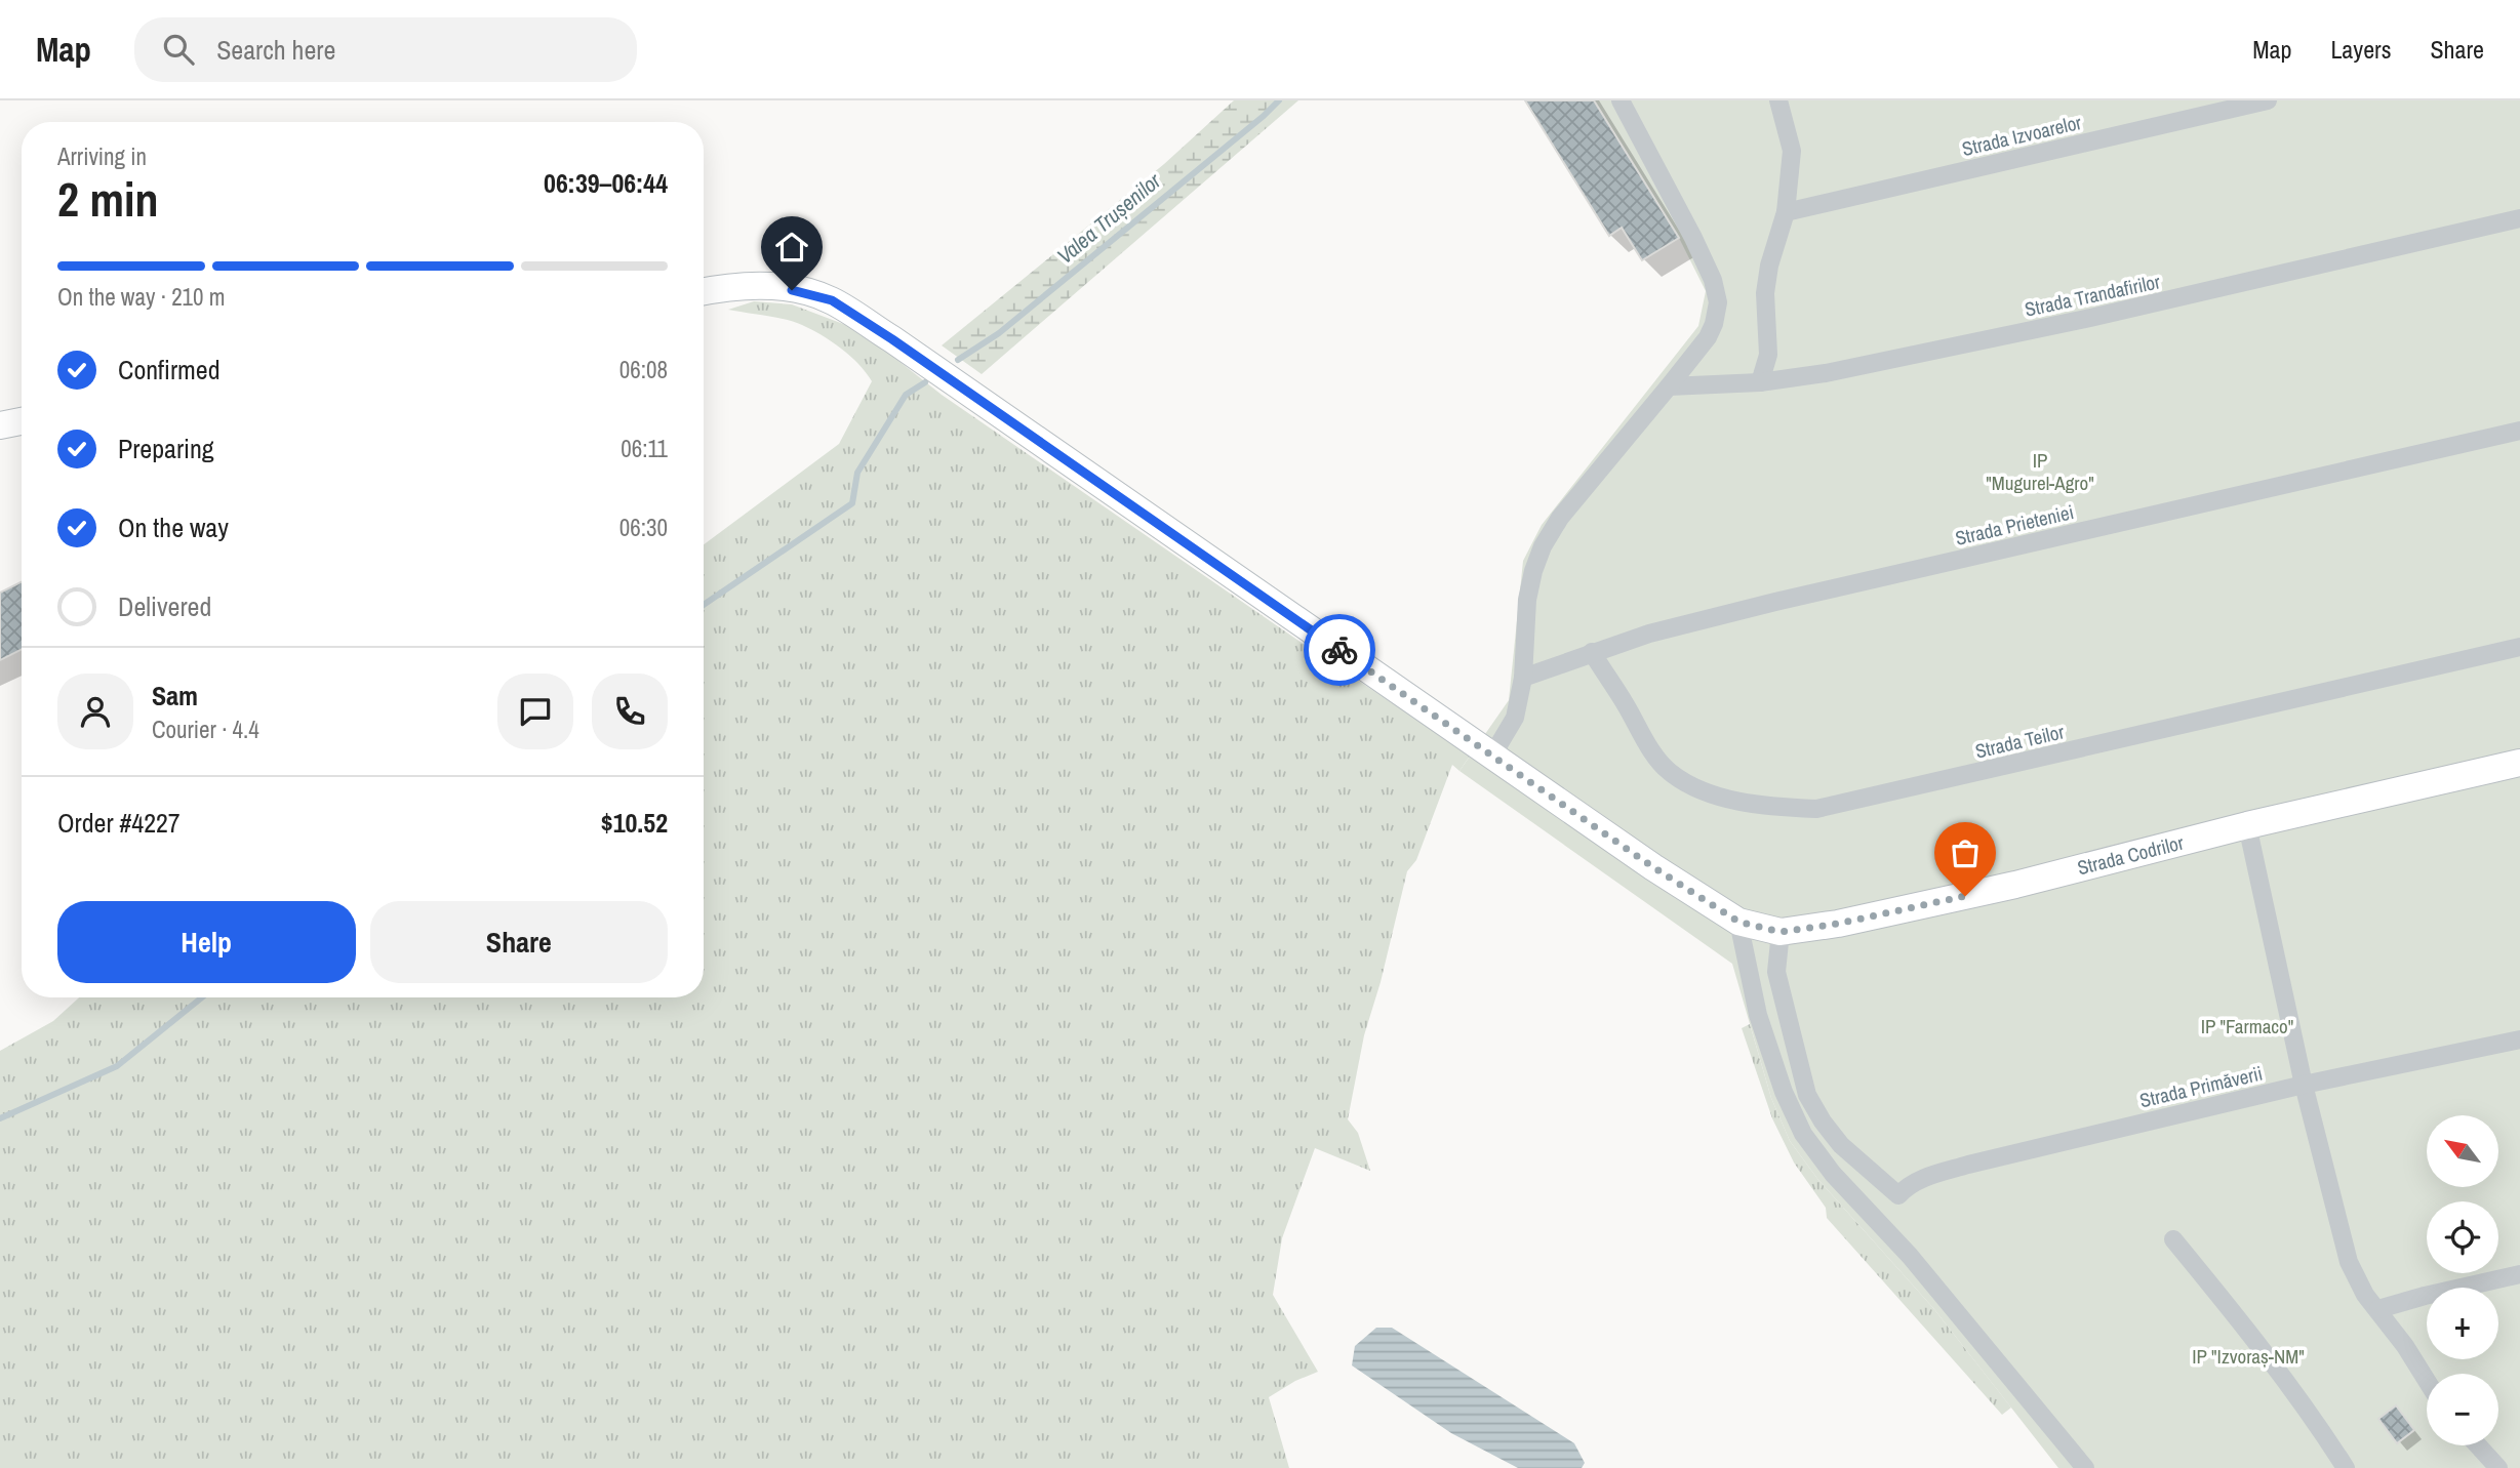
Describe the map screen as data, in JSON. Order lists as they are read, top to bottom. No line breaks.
{"streets":{"street":["Strada Izvoarelor","Strada Trandafirilor","Strada Prieteniei","Strada Teilor","Strada Codrilor","Strada Primăverii"]},"crossings":[["Strada Prieteniei","Strada Teilor"],["Strada Codrilor","Strada Primăverii"]],"water":["Valea Trușenilor"],"parks":["IP \"Mugurel-Agro\"","IP \"Farmaco\"","IP \"Izvoraș-NM\""],"north":"top left","page":{"header":"Map","search":"Search here","nav":["Map","Layers","Share"],"heading":["2 min","Arriving in","06:39–06:44"],"panel":["Sam","Courier · 4.4","Order #4227","$10.52"],"bar":"On the way · 210 m","list":[["Confirmed","06:08"],["Preparing","06:11"],["On the way","06:30"],"Delivered"],"buttons":["Help","Share"],"map_buttons":["+","−"]}}
